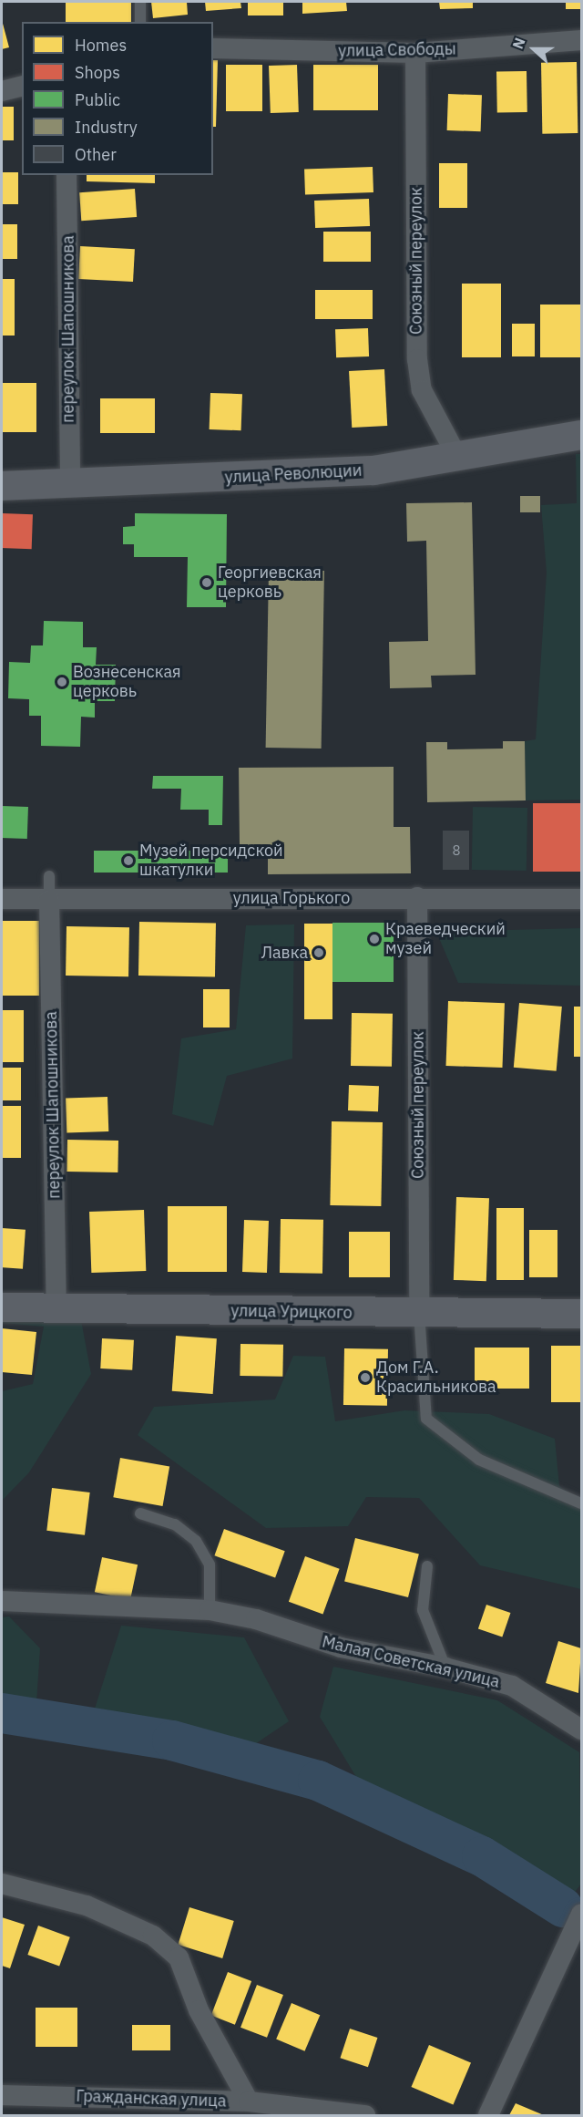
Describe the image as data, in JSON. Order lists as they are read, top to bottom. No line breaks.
{"streets":{"main road":["улица Революции","улица Урицкого"],"street":["улица Свободы","Союзный переулок","переулок Шапошникова","улица Горького","Малая Советская улица","Гражданская улица"]},"crossings":[["улица Свободы","Союзный переулок"],["Союзный переулок","улица Революции"],["Союзный переулок","улица Горького"],["Союзный переулок","улица Урицкого"],["переулок Шапошникова","улица Революции"],["переулок Шапошникова","улица Горького"],["переулок Шапошникова","улица Урицкого"]],"places":["Георгиевская церковь","Вознесенская церковь","Музей персидской шкатулки","Краеведческий музей","Лавка","Дом Г.А. Красильникова"],"house_numbers":["8"],"legend":["Homes","Shops","Public","Industry","Other"],"north":"left"}
